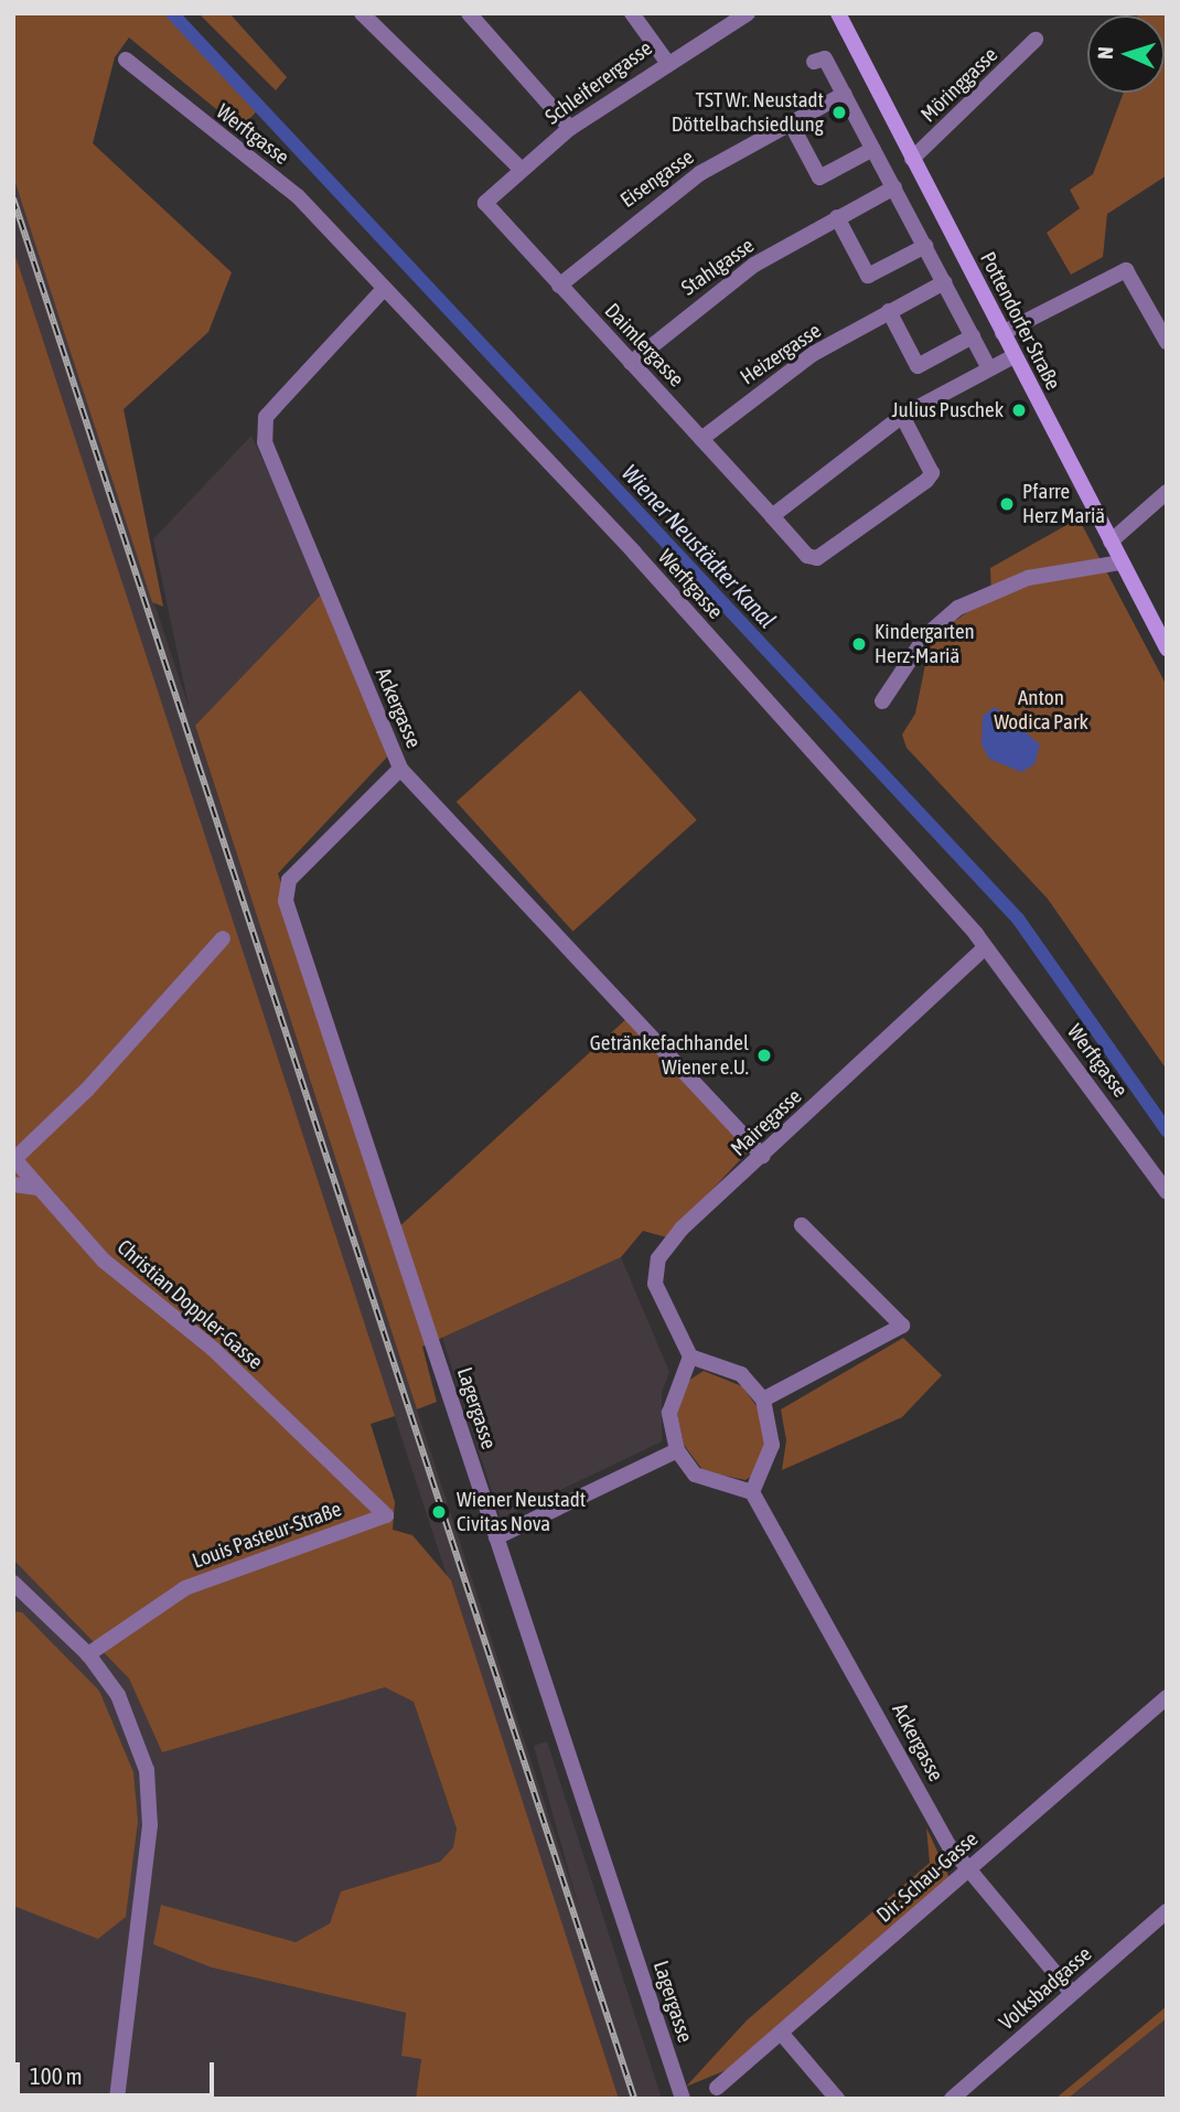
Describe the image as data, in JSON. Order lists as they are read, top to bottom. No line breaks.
{"streets":{"main road":["Pottendorfer Straße"],"street":["Schleiferergasse","Möringgasse","Werftgasse","Eisengasse","Stahlgasse","Daimlergasse","Heizergasse","Ackergasse","Mairegasse","Christian Doppler-Gasse","Lagergasse","Louis Pasteur-Straße","Dir. Schau-Gasse","Volksbadgasse"]},"crossings":[["Schleiferergasse","Daimlergasse"],["Möringgasse","Pottendorfer Straße"],["Werftgasse","Ackergasse"],["Werftgasse","Mairegasse"],["Eisengasse","Daimlergasse"],["Stahlgasse","Daimlergasse"],["Daimlergasse","Heizergasse"],["Ackergasse","Mairegasse"],["Ackergasse","Lagergasse"],["Ackergasse","Dir. Schau-Gasse"],["Ackergasse","Volksbadgasse"],["Christian Doppler-Gasse","Louis Pasteur-Straße"]],"water":["Wiener Neustädter Kanal"],"parks":["Anton Wodica Park"],"places":["TST Wr. Neustadt Döttelbachsiedlung","Julius Puschek","Pfarre Herz Mariä","Kindergarten Herz-Mariä","Getränkefachhandel Wiener e.U.","Wiener Neustadt Civitas Nova"],"scale_bar":"100 m","north":"left"}
